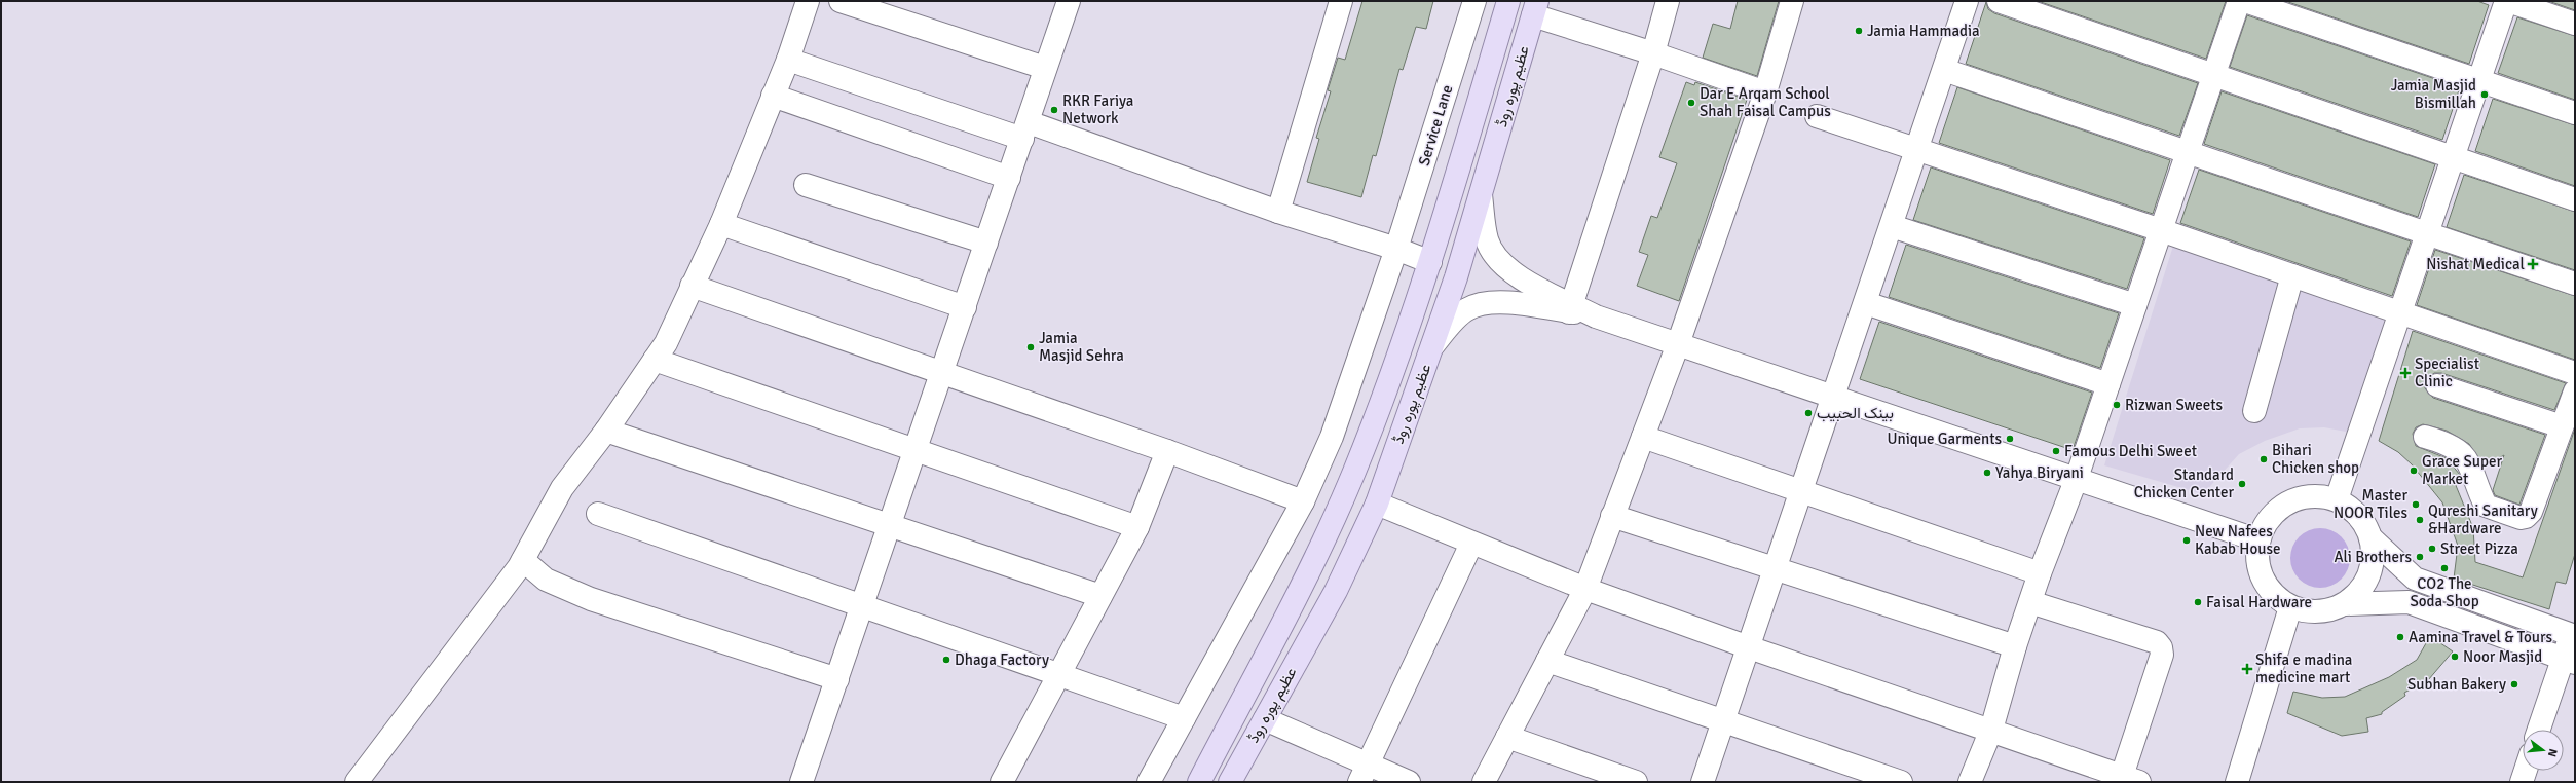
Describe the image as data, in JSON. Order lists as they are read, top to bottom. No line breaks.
{"streets":{"main road":["عظیم پورہ روڈ"],"street":["Service Lane"]},"places":{"other":["Jamia Hammadia","Jamia Masjid Bismillah","Dar E Arqam School Shah Faisal Campus","RKR Fariya Network","Jamia Masjid Sehra","Rizwan Sweets","بينک الحبيب","Unique Garments","Famous Delhi Sweet","Bihari Chicken shop","Grace Super Market","Yahya Biryani","Standard Chicken Center","Master NOOR Tiles","Qureshi Sanitary &Hardware","New Nafees Kabab House","Street Pizza","Ali Brothers","CO2 The Soda Shop","Faisal Hardware","Aamina Travel & Tours","Noor Masjid","Dhaga Factory","Subhan Bakery"],"health":["Nishat Medical","Specialist Clinic","Shifa e madina medicine mart"]},"north":"right"}
